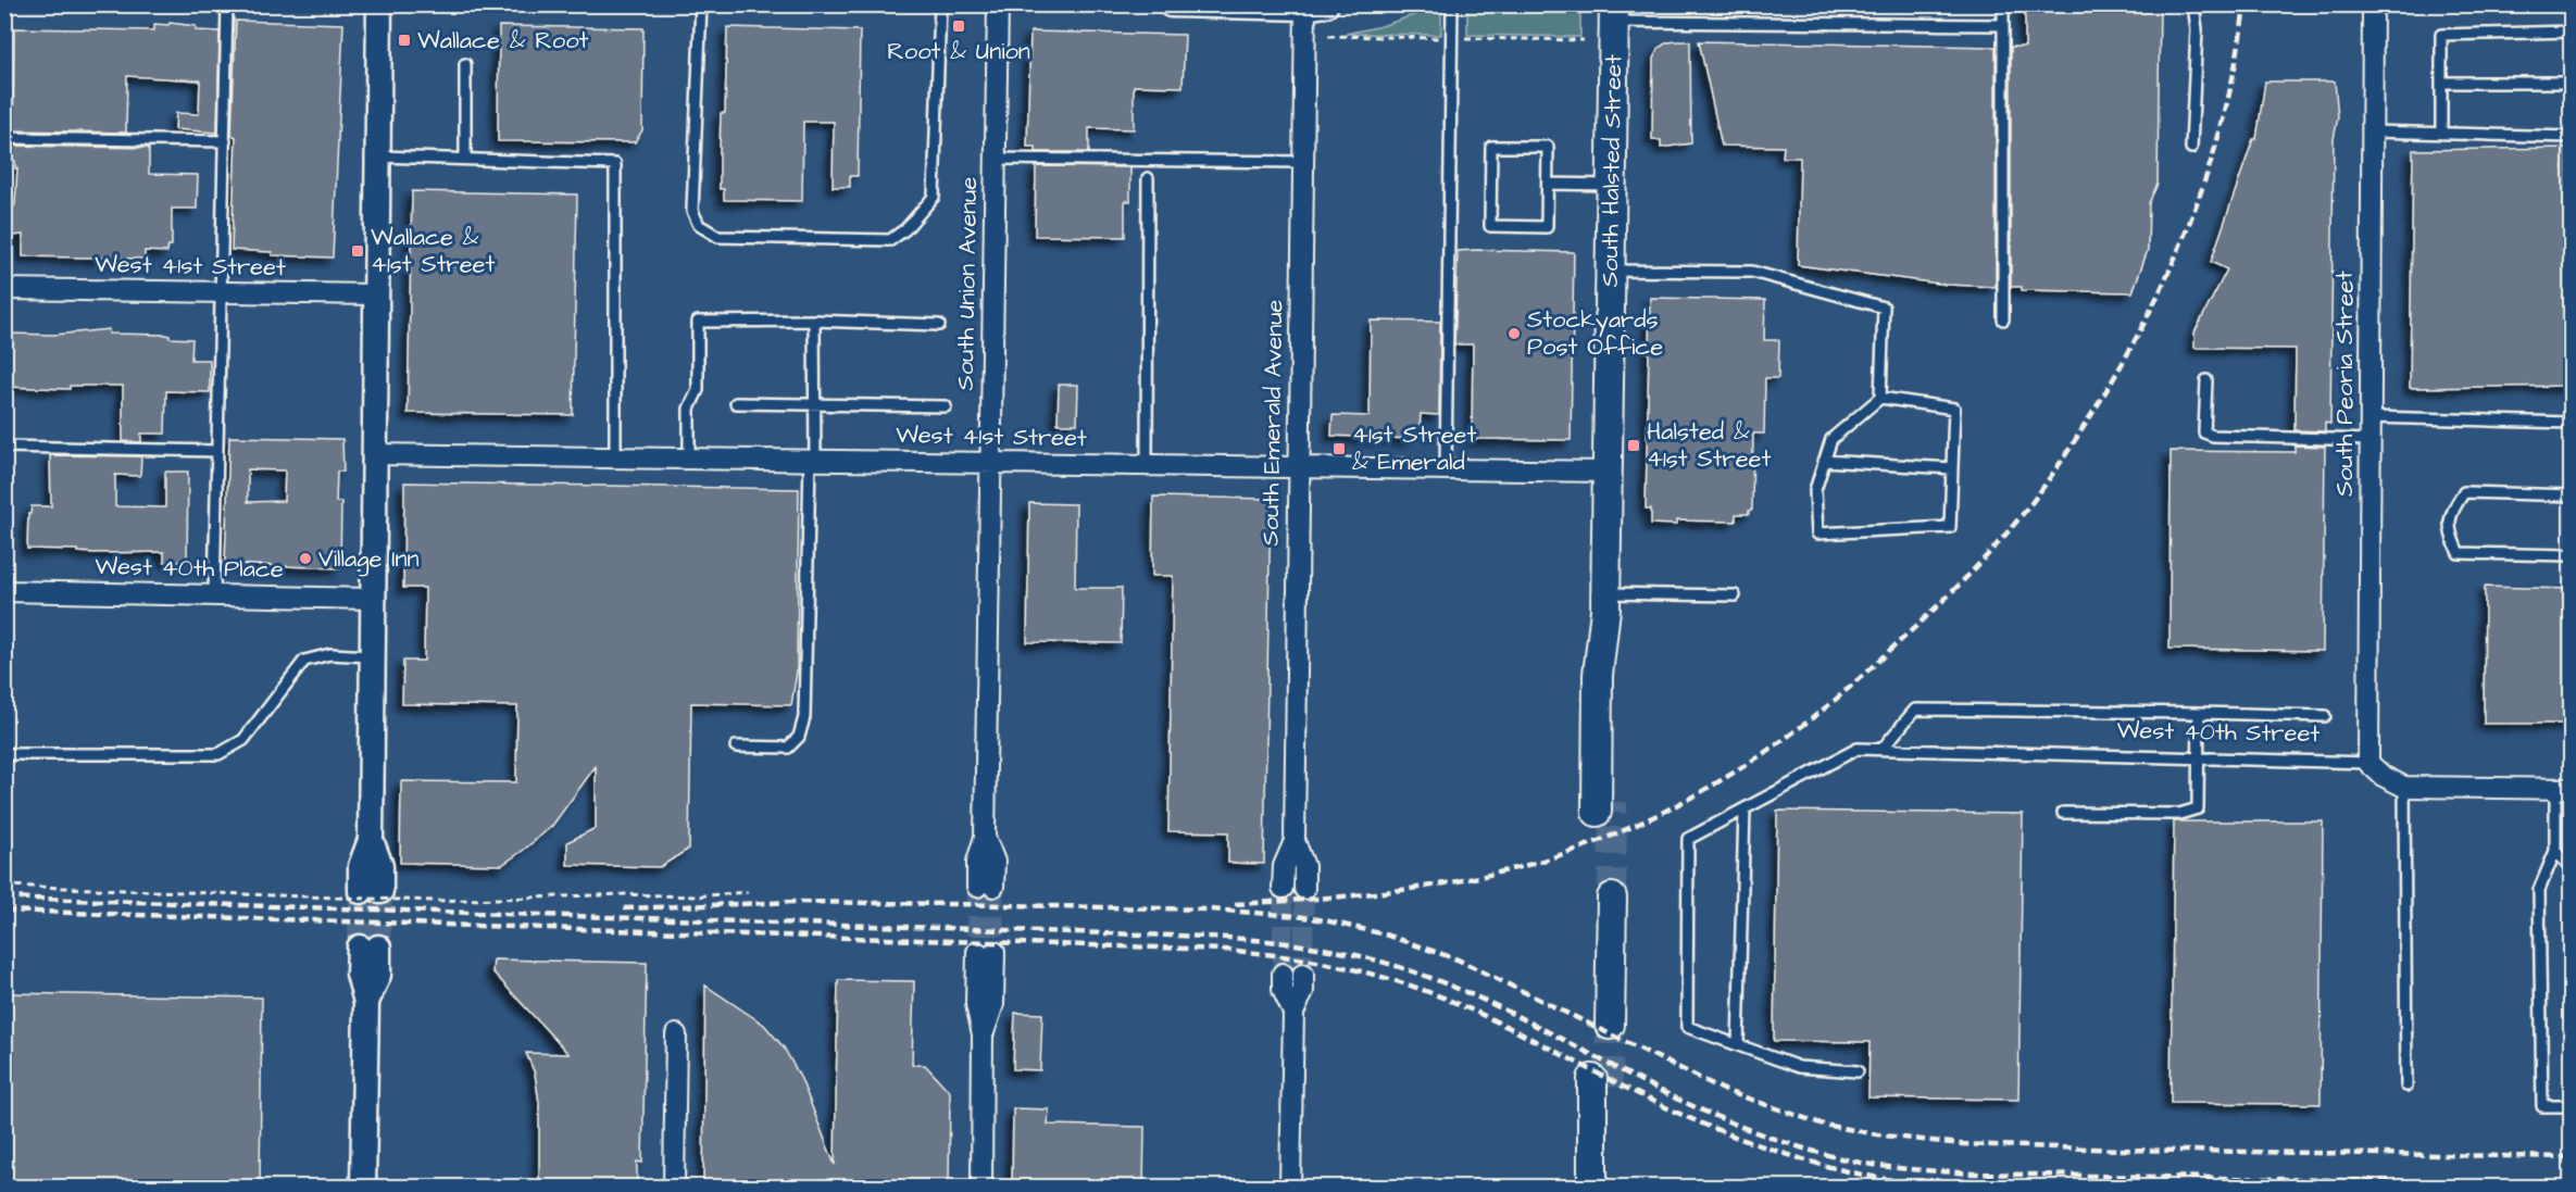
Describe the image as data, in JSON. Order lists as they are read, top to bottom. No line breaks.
{"streets":{"main road":["South Halsted Street"],"street":["West 41st Street","South Union Avenue","South Peoria Street","South Emerald Avenue","West 40th Place"],"lane":["West 40th Street"]},"crossings":[["South Halsted Street","West 41st Street"],["West 41st Street","South Union Avenue"],["West 41st Street","South Emerald Avenue"],["South Peoria Street","West 40th Street"]],"places":{"transit":["Root & Union","Wallace & Root","Wallace & 41st Street","Halsted & 41st Street","41st Street & Emerald"],"other":["Stockyards Post Office","Village Inn"]}}
